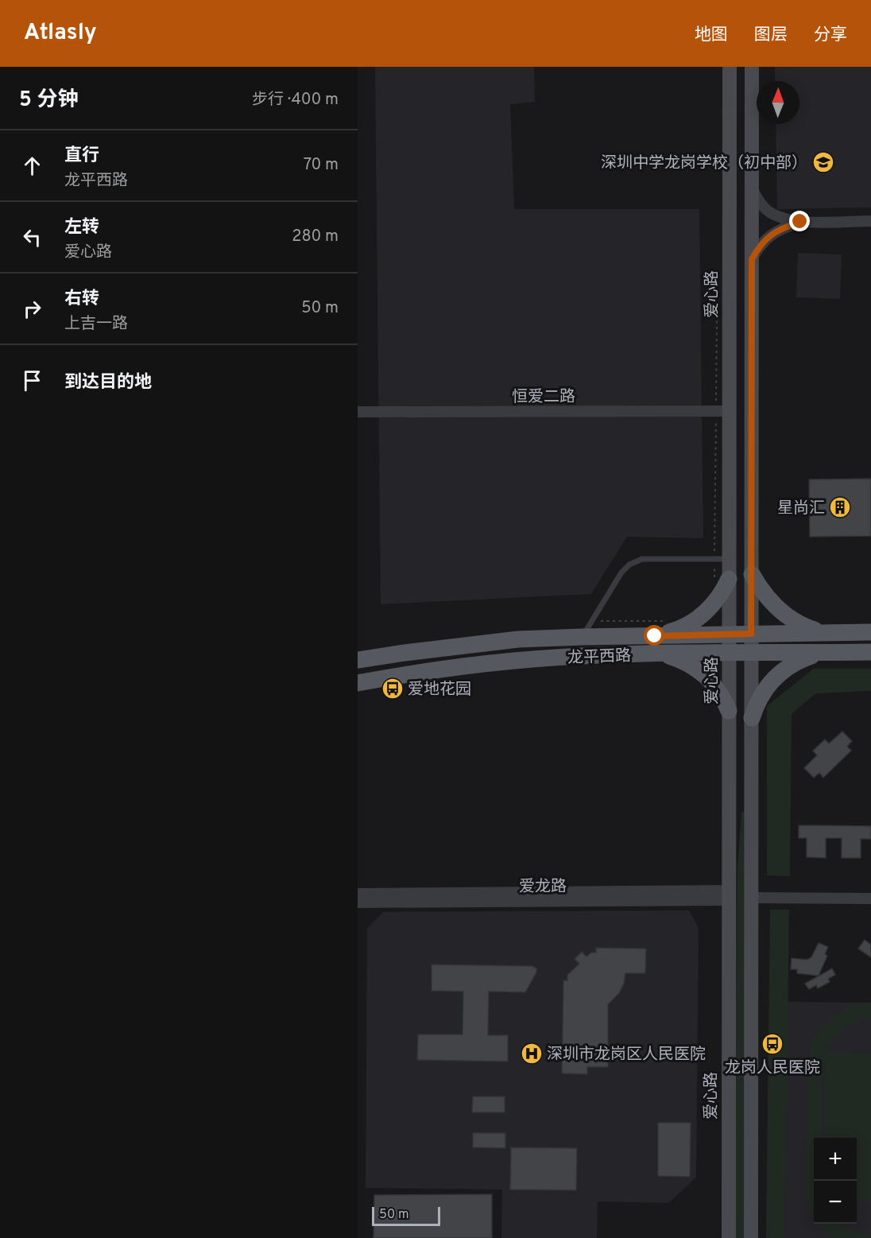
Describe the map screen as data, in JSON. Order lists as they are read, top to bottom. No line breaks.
{"streets":{"main road":["爱心路","龙平西路"],"street":["恒爱二路","爱龙路"]},"crossings":[["爱心路","恒爱二路"],["爱心路","龙平西路"],["爱心路","爱龙路"]],"places":{"school or university":["深圳中学龙岗学校（初中部）"],"building":["星尚汇"],"bus stop":["爱地花园","龙岗人民医院"],"hospital":["深圳市龙岗区人民医院"]},"scale_bar":"50 m","north":"top","page":{"header":"Atlasly","nav":["地图","图层","分享"],"heading":["5 分钟","步行 · 400 m"],"list":[["直行","龙平西路","70 m"],["左转","爱心路","280 m"],["右转","上吉一路","50 m"],"到达目的地"],"map_buttons":["+","−"],"scale":"50 m"}}
